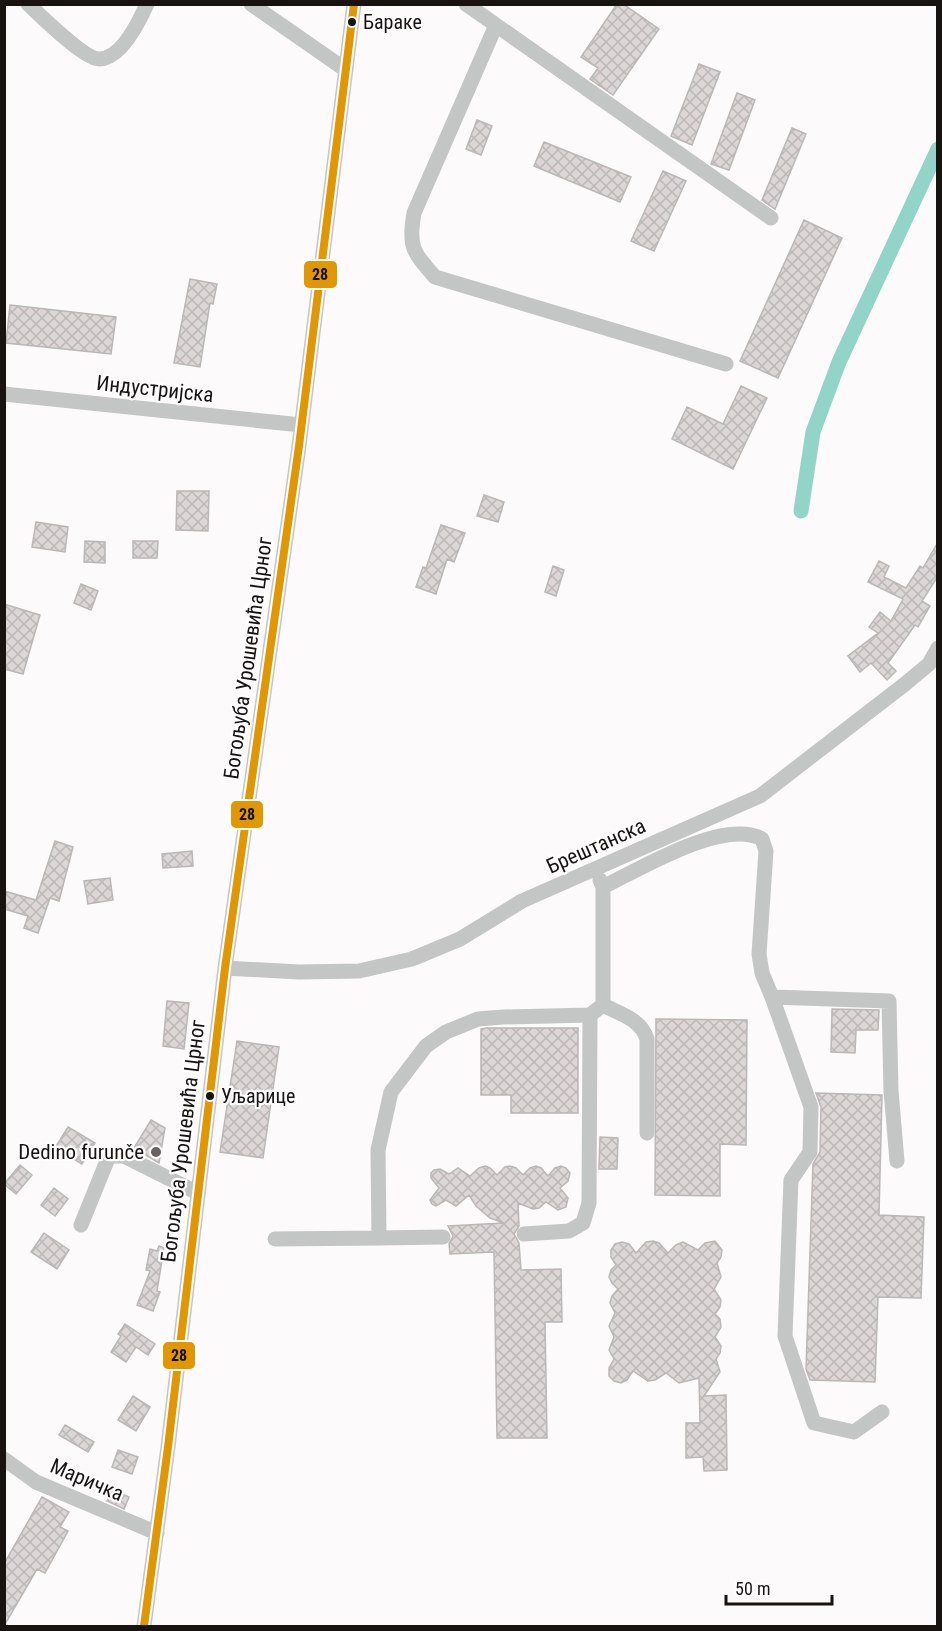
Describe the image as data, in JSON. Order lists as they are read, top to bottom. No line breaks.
{"streets":{"street":["Индустријска","Богољуба Урошевића Црног","Брештанска","Маричка"]},"crossings":[["Индустријска","Богољуба Урошевића Црног"],["Богољуба Урошевића Црног","Брештанска"],["Богољуба Урошевића Црног","Маричка"]],"places":["Бараке","Уљарице","Dedino furunče"],"lines":["transit line 28"],"scale_bar":"50 m"}
